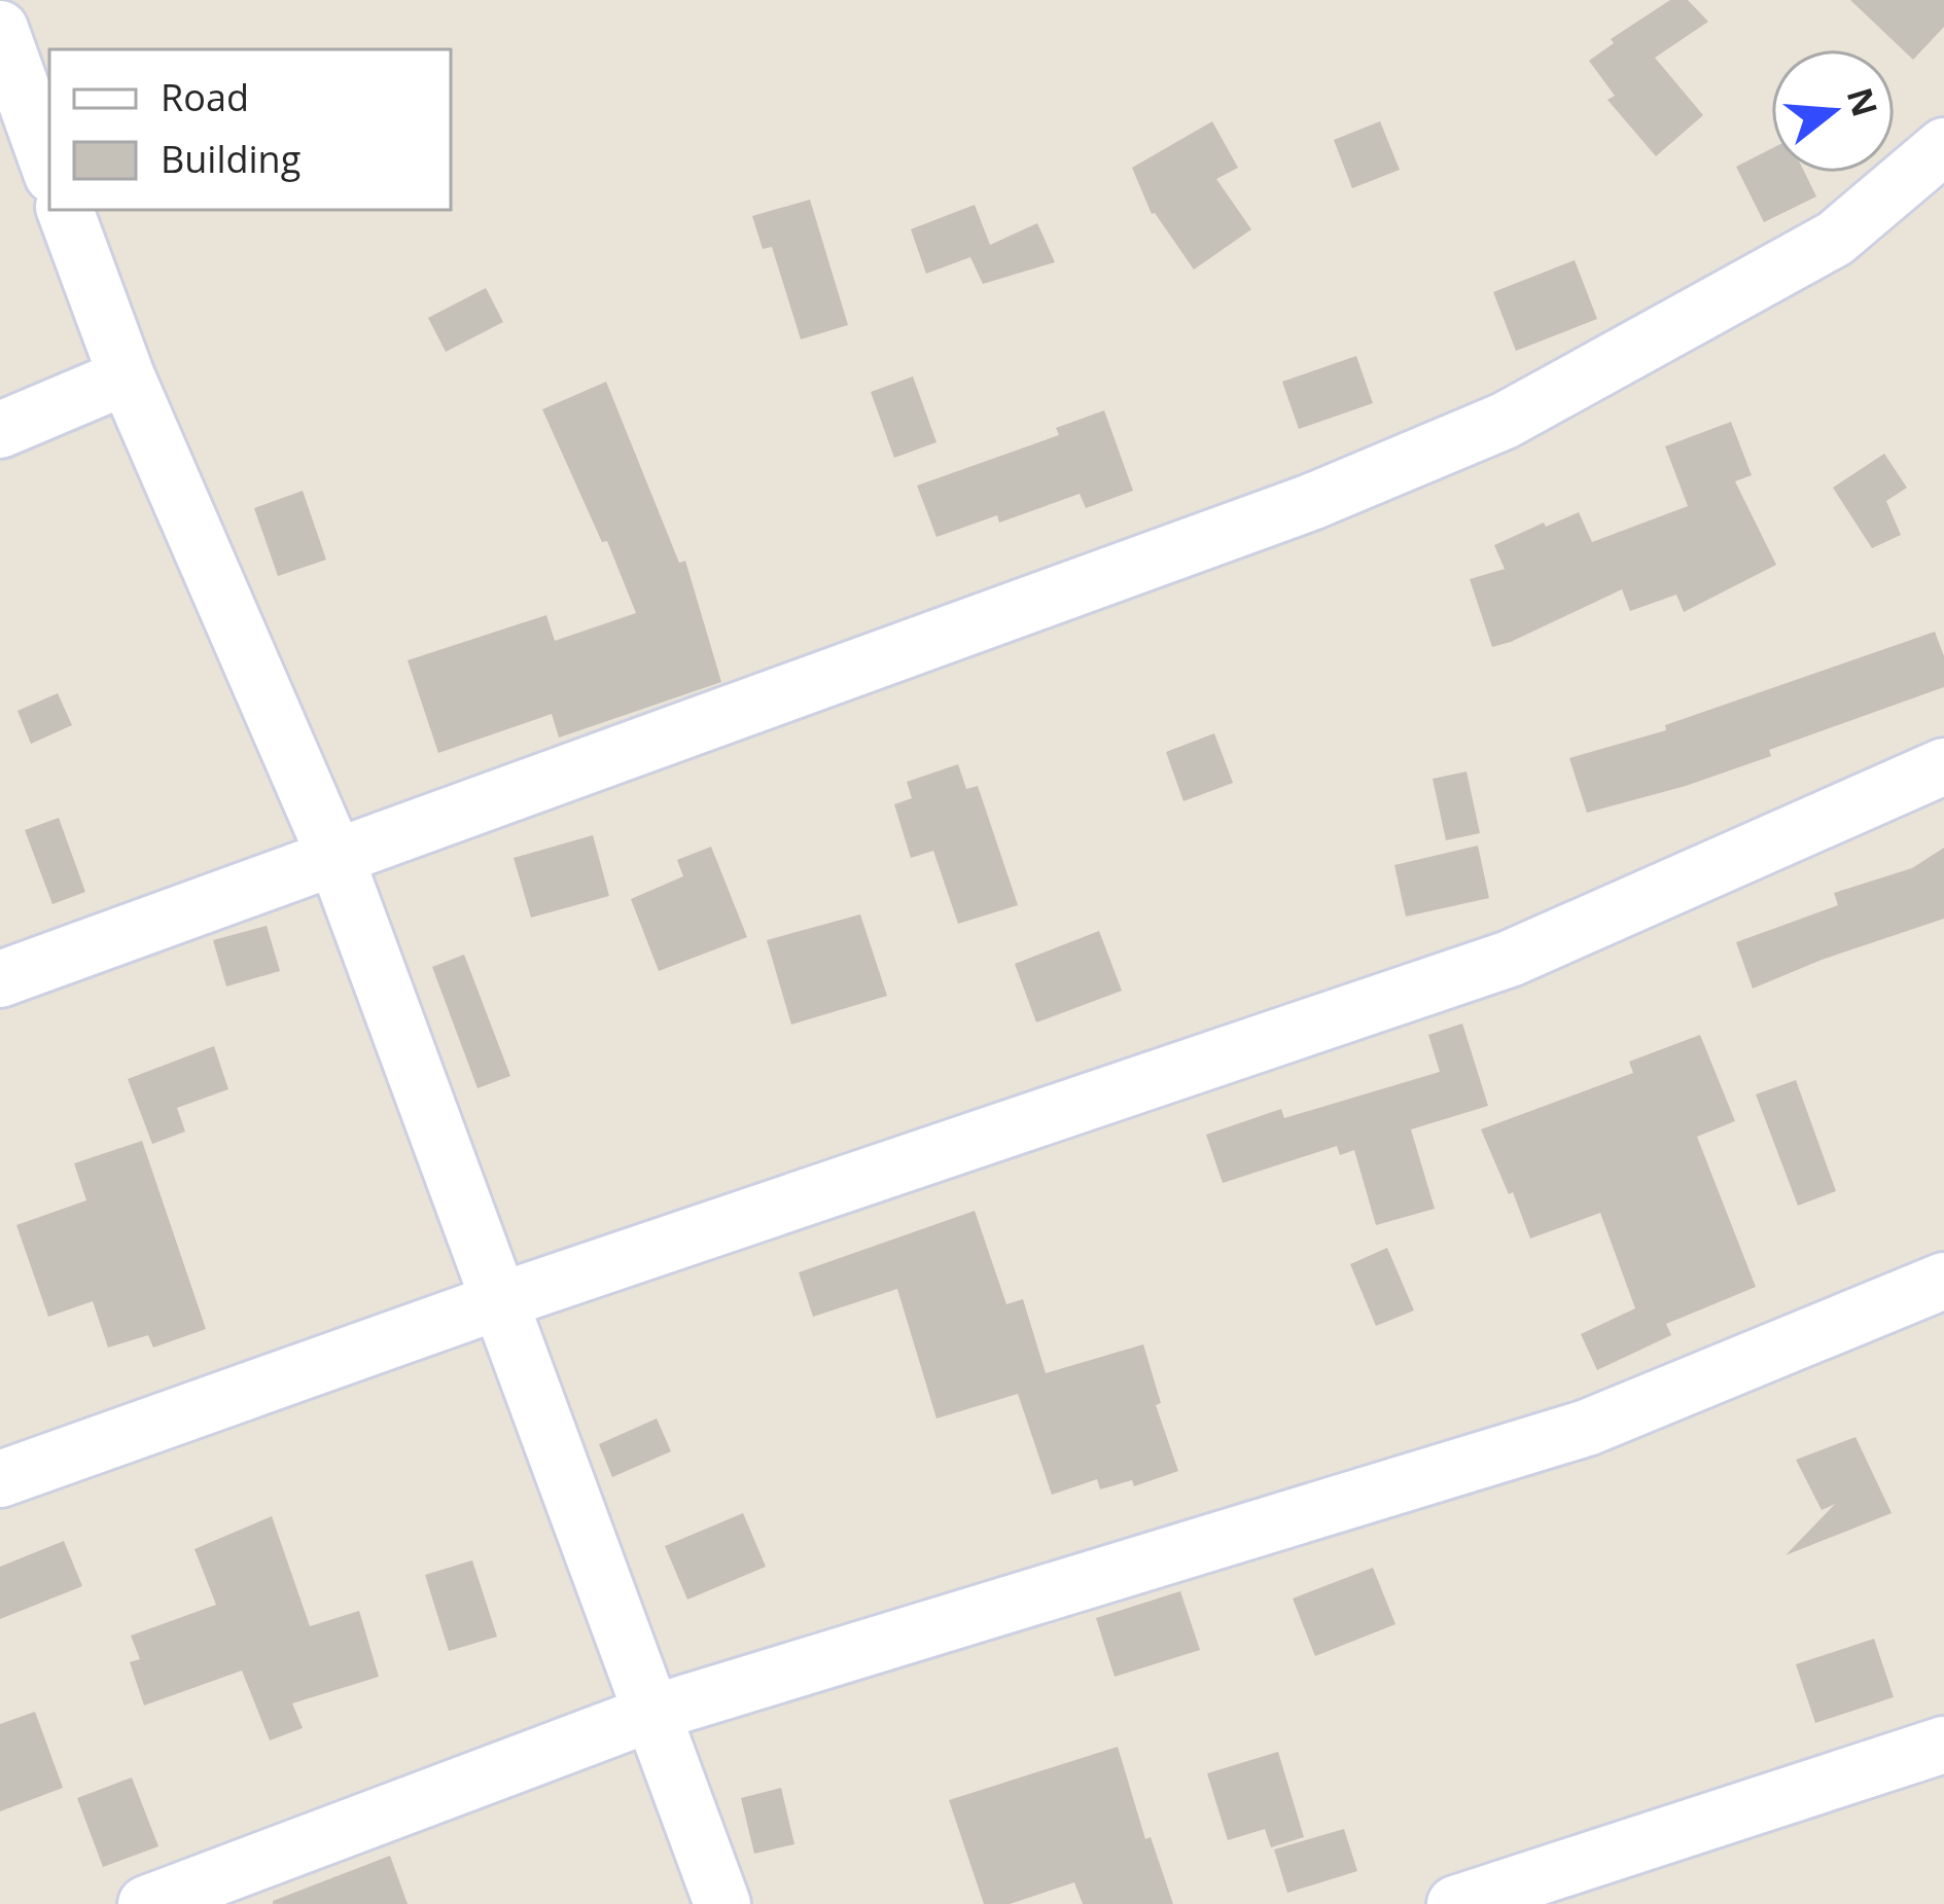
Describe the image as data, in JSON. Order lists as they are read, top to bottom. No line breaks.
{"legend":["Road","Building"],"north":"right"}
